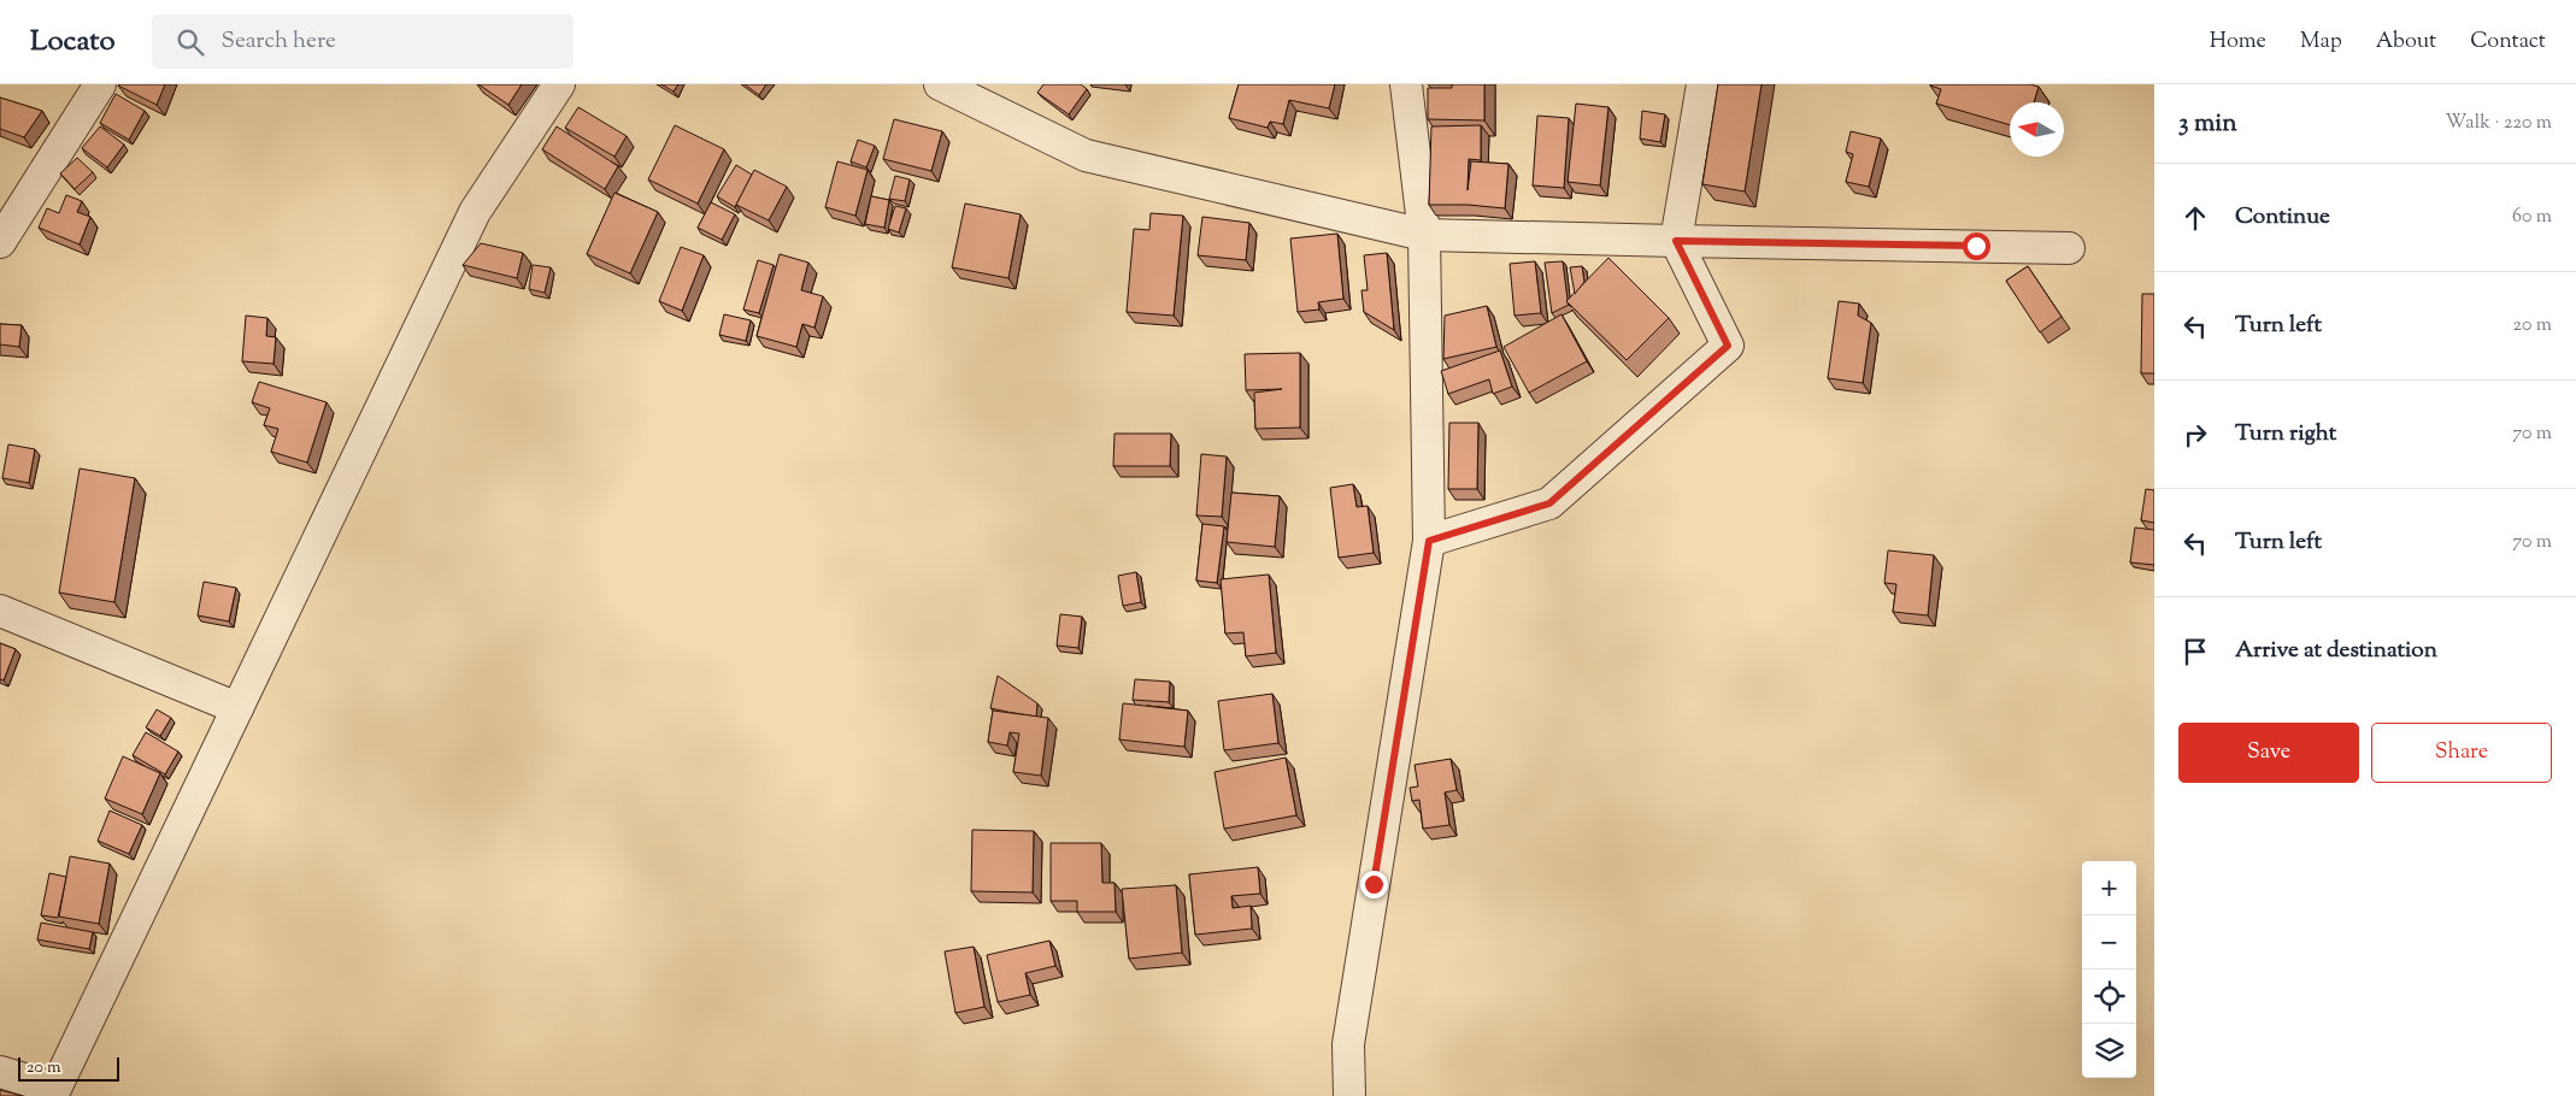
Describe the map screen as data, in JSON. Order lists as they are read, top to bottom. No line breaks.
{"scale_bar":"20 m","north":"left","page":{"header":"Locato","search":"Search here","nav":["Home","Map","About","Contact"],"heading":["3 min","Walk · 220 m"],"list":[["Continue","60 m"],["Turn left","20 m"],["Turn right","70 m"],["Turn left","70 m"],"Arrive at destination"],"buttons":["Save","Share"],"map_buttons":["+","−"],"scale":"20 m"}}
